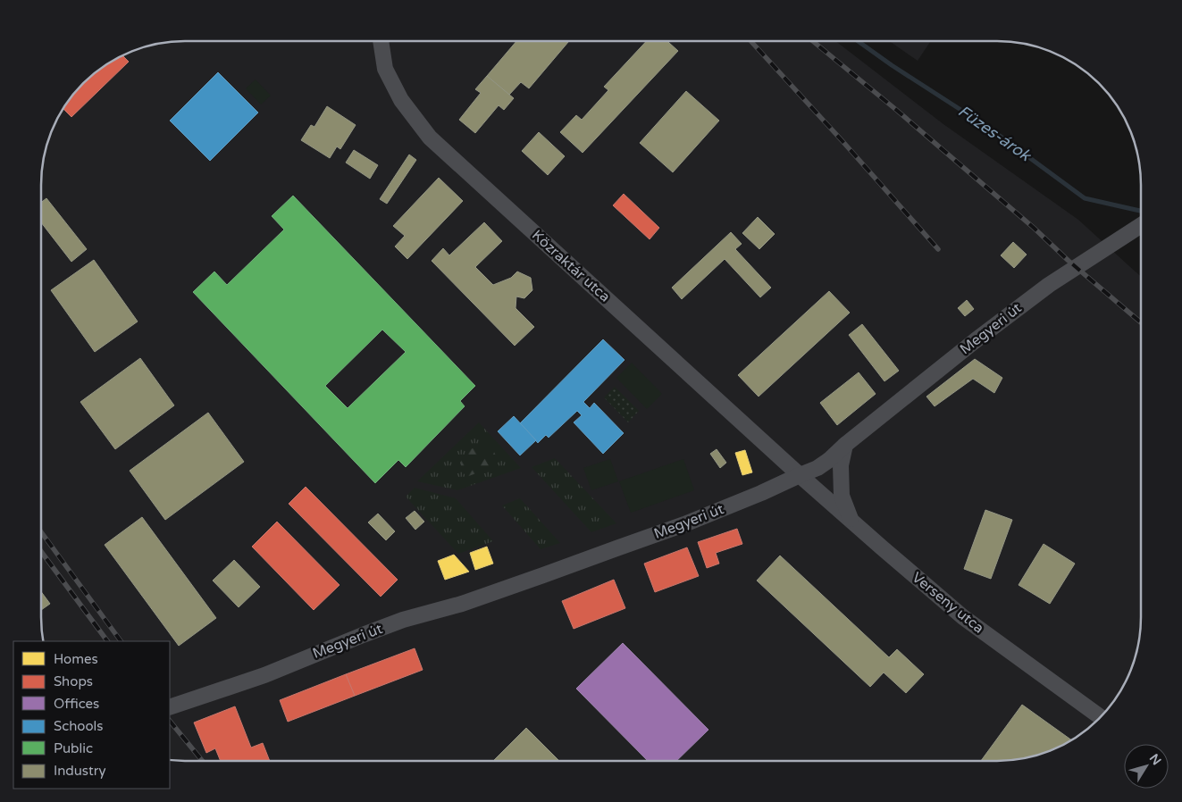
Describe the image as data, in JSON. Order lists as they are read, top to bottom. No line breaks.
{"streets":{"street":["Közraktár utca","Megyeri út","Verseny utca"]},"crossings":[["Közraktár utca","Megyeri út"],["Közraktár utca","Verseny utca"],["Megyeri út","Verseny utca"]],"water":["Füzes-árok"],"legend":["Homes","Shops","Offices","Schools","Public","Industry"],"north":"top right"}
